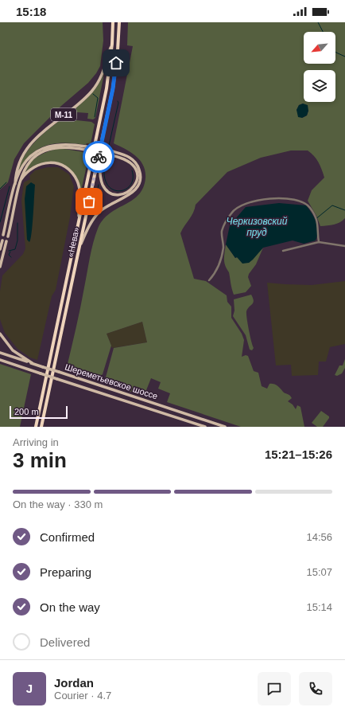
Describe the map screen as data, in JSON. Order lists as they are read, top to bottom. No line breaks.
{"streets":{"highway":["М-11","«Нева»"],"main road":["Шереметьевское шоссе"]},"crossings":[["М-11","«Нева»"]],"water":["Черкизовский пруд"],"scale_bar":"200 m","north":"bottom left","page":{"status":"15:18","scale":"200 m","heading":["3 min","Arriving in","15:21–15:26"],"panel":["Jordan","Courier · 4.7"],"bar":"On the way · 330 m","list":[["Confirmed","14:56"],["Preparing","15:07"],["On the way","15:14"],"Delivered"],"round":"J"}}
